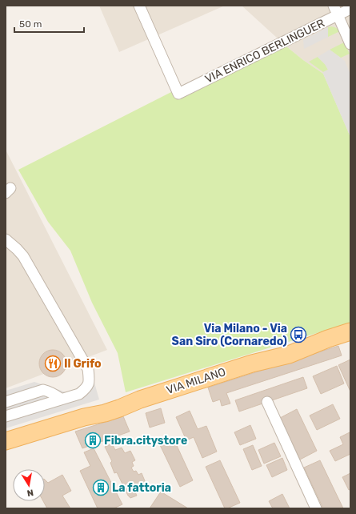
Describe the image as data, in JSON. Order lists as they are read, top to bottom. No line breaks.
{"streets":{"main road":["VIA MILANO"],"street":["VIA ENRICO BERLINGUER"]},"places":{"bus stop":["Via Milano - Via San Siro (Cornaredo)"],"restaurant":["Il Grifo"],"building":["Fibra.citystore","La fattoria"]},"scale_bar":"50 m","north":"bottom"}
